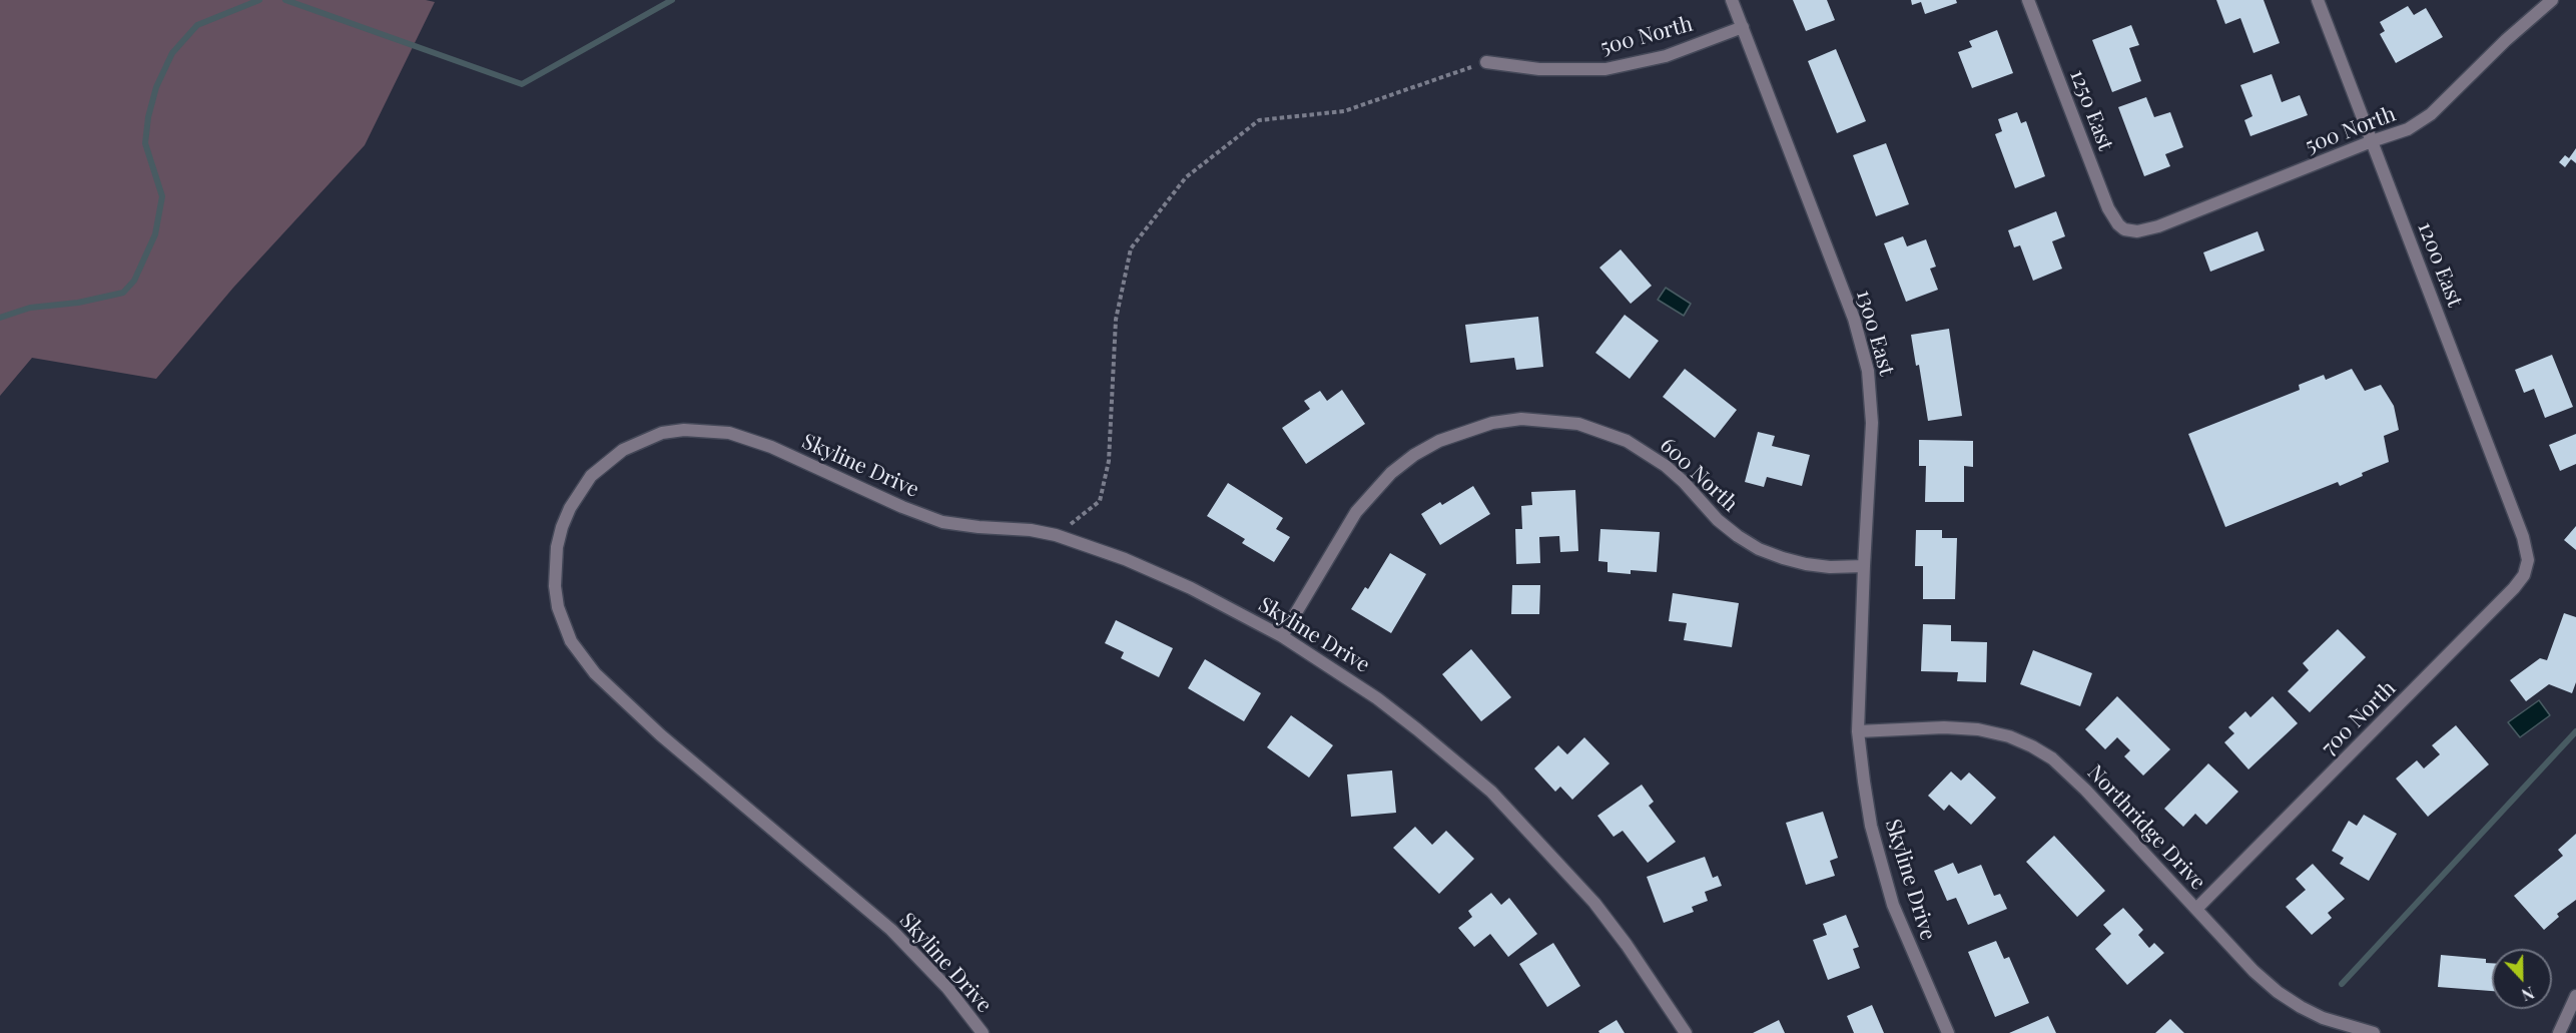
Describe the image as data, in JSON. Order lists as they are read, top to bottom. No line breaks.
{"streets":{"street":["500 North","1250 East","1200 East","1300 East","Skyline Drive","600 North","700 North","Northridge Drive"]},"crossings":[["500 North","1250 East"],["500 North","1200 East"],["500 North","1300 East"],["1200 East","700 North"],["1300 East","Skyline Drive"],["1300 East","600 North"],["1300 East","Northridge Drive"],["Skyline Drive","600 North"],["Skyline Drive","Northridge Drive"],["700 North","Northridge Drive"]],"north":"bottom"}
